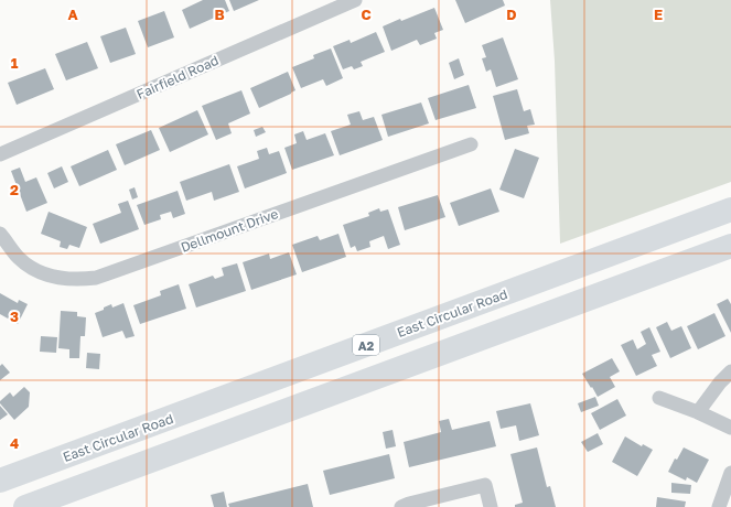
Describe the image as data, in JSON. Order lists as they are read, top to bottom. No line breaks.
{"streets":{"highway":["East Circular Road","A2"],"street":["Fairfield Road","Dellmount Drive"]},"grid":{"columns":["A","B","C","D","E"],"rows":["1","2","3","4"]}}
